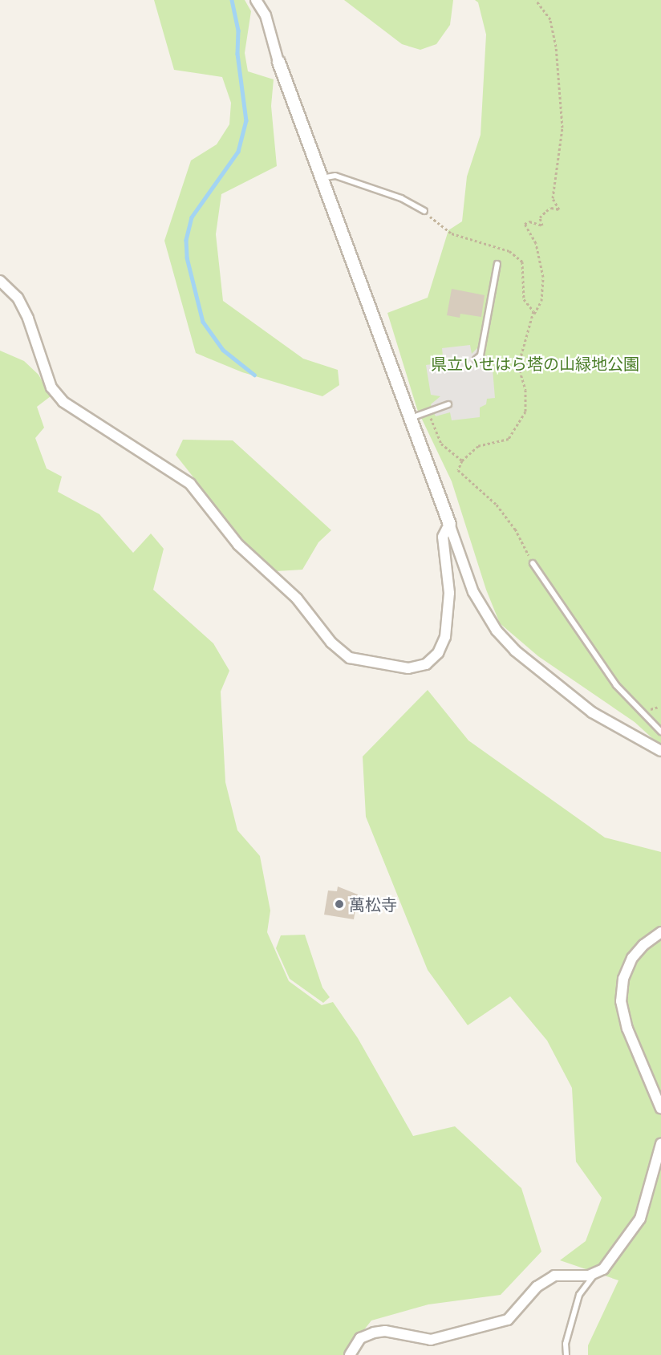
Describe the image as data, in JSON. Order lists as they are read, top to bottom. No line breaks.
{"parks":["県立いせはら塔の山緑地公園"],"places":["萬松寺"]}
